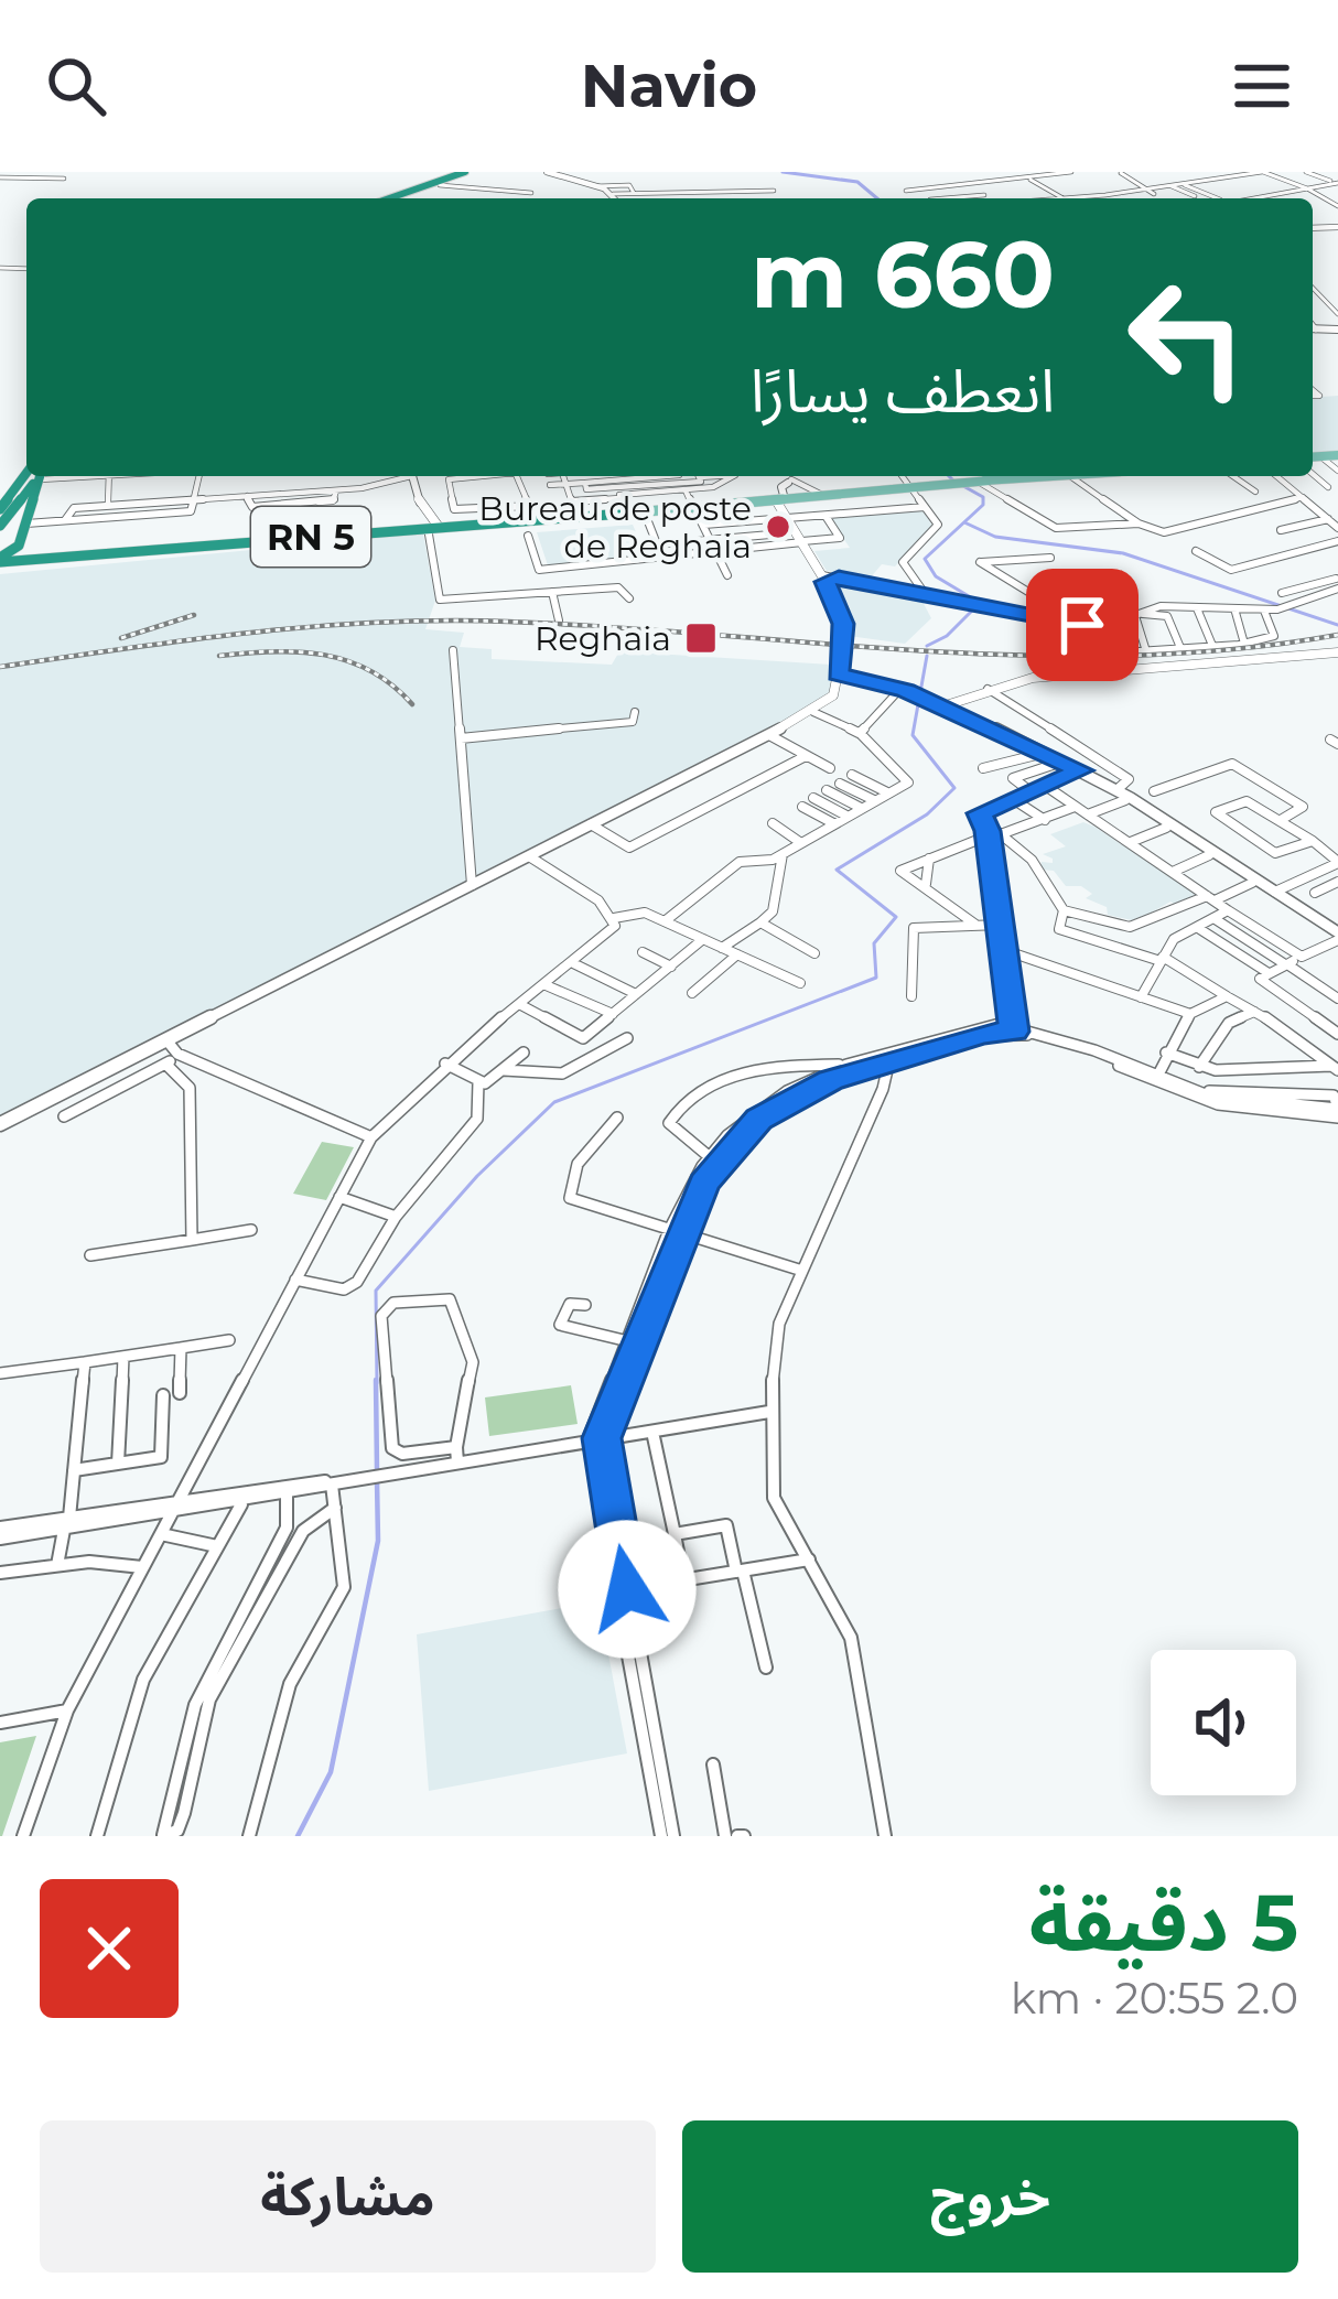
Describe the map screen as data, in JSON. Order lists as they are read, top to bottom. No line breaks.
{"streets":{"highway":["RN 5"]},"places":{"other":["Bureau de poste de Reghaia"],"transit":["Reghaia"]},"page":{"header":"Navio","turn":["660 m","انعطف يسارًا"],"heading":["5 دقيقة","2.0 km · 20:55"],"buttons":["خروج","مشاركة"]}}
